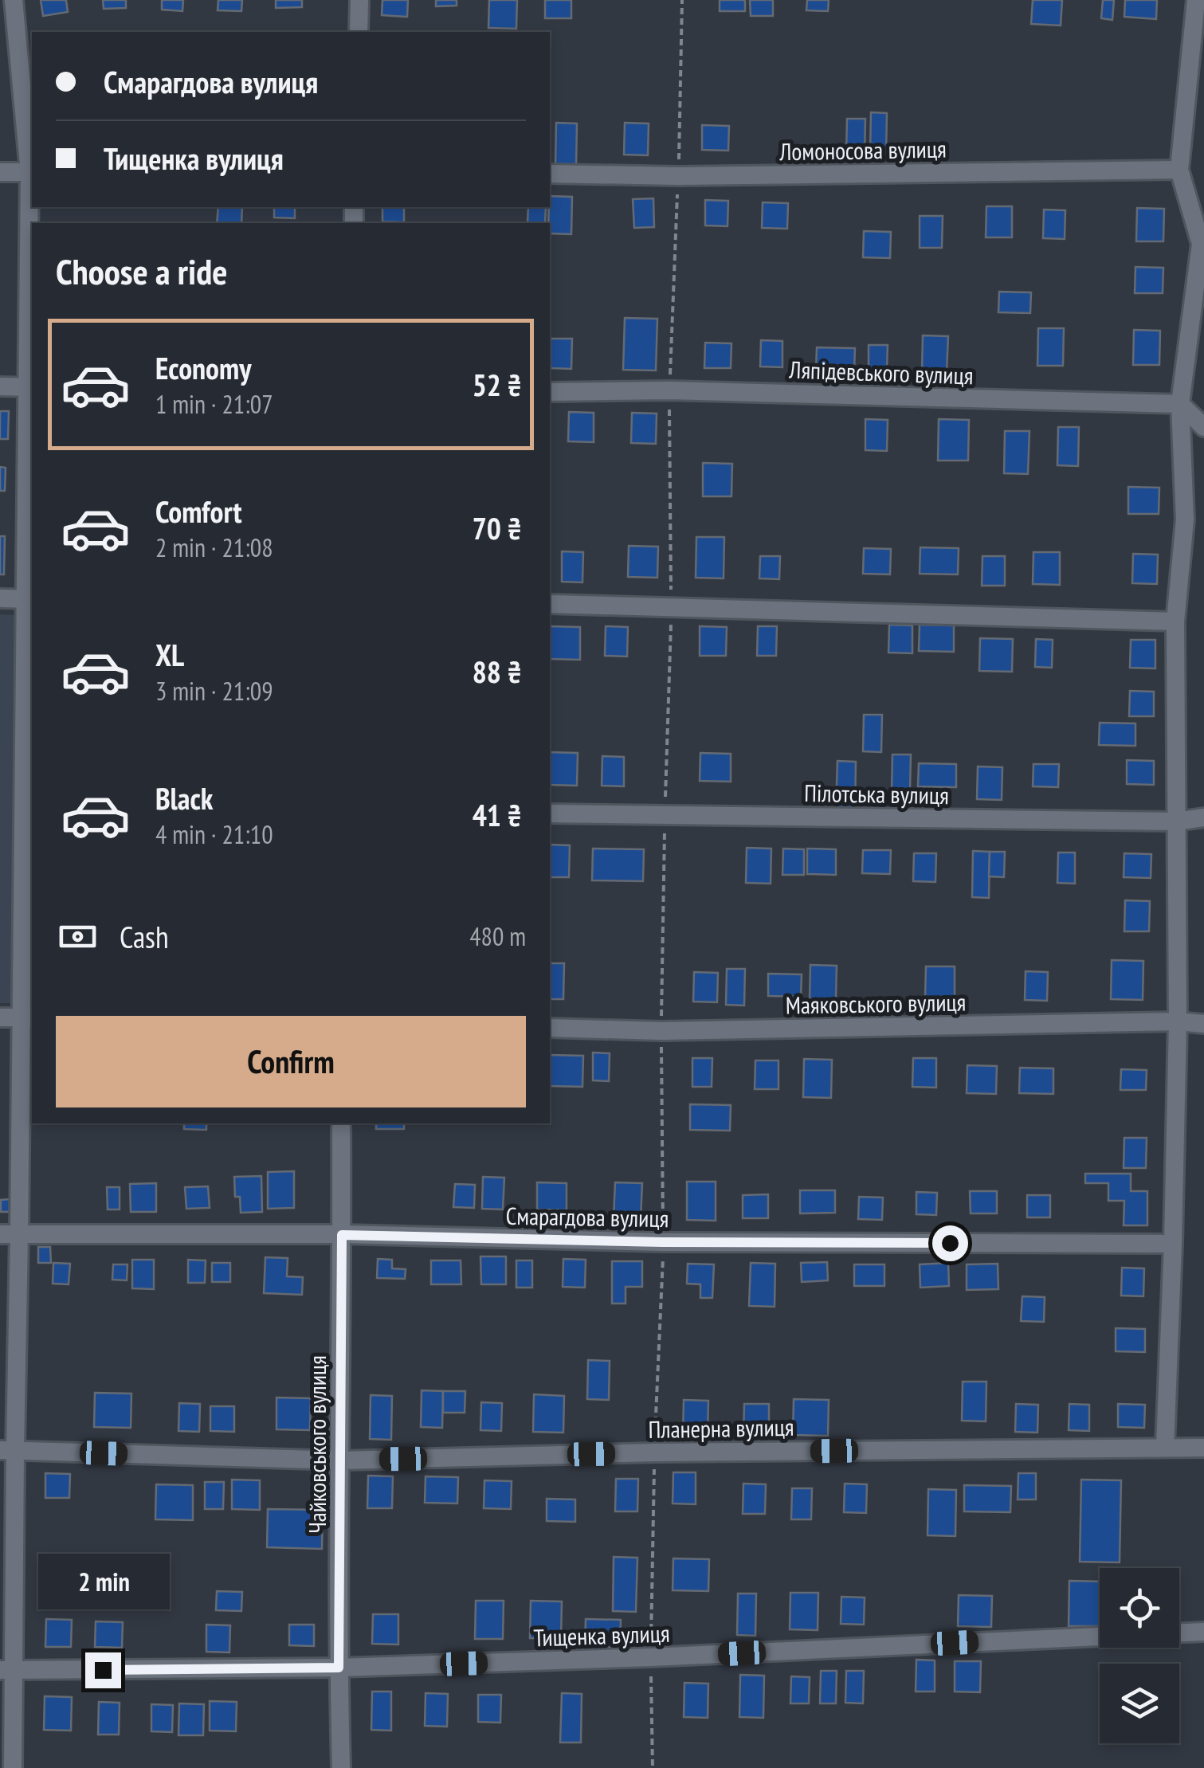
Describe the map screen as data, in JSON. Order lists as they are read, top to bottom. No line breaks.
{"streets":{"street":["Ломоносова вулиця","Ляпідевського вулиця","Пілотська вулиця","Маяковського вулиця","Смарагдова вулиця","Планерна вулиця","Чайковського вулиця","Тищенка вулиця"]},"crossings":[["Смарагдова вулиця","Чайковського вулиця"],["Планерна вулиця","Чайковського вулиця"],["Чайковського вулиця","Тищенка вулиця"]],"page":{"banner":["Смарагдова вулиця","Тищенка вулиця"],"heading":"Choose a ride","list":[{"name":"Economy","note":"1 min · 21:07","value":"52 ₴"},{"name":"Comfort","note":"2 min · 21:08","value":"70 ₴"},{"name":"XL","note":"3 min · 21:09","value":"88 ₴"},{"name":"Black","note":"4 min · 21:10","value":"41 ₴"}],"pay":["Cash","480 m"],"buttons":"Confirm","bubble":"2 min"}}
